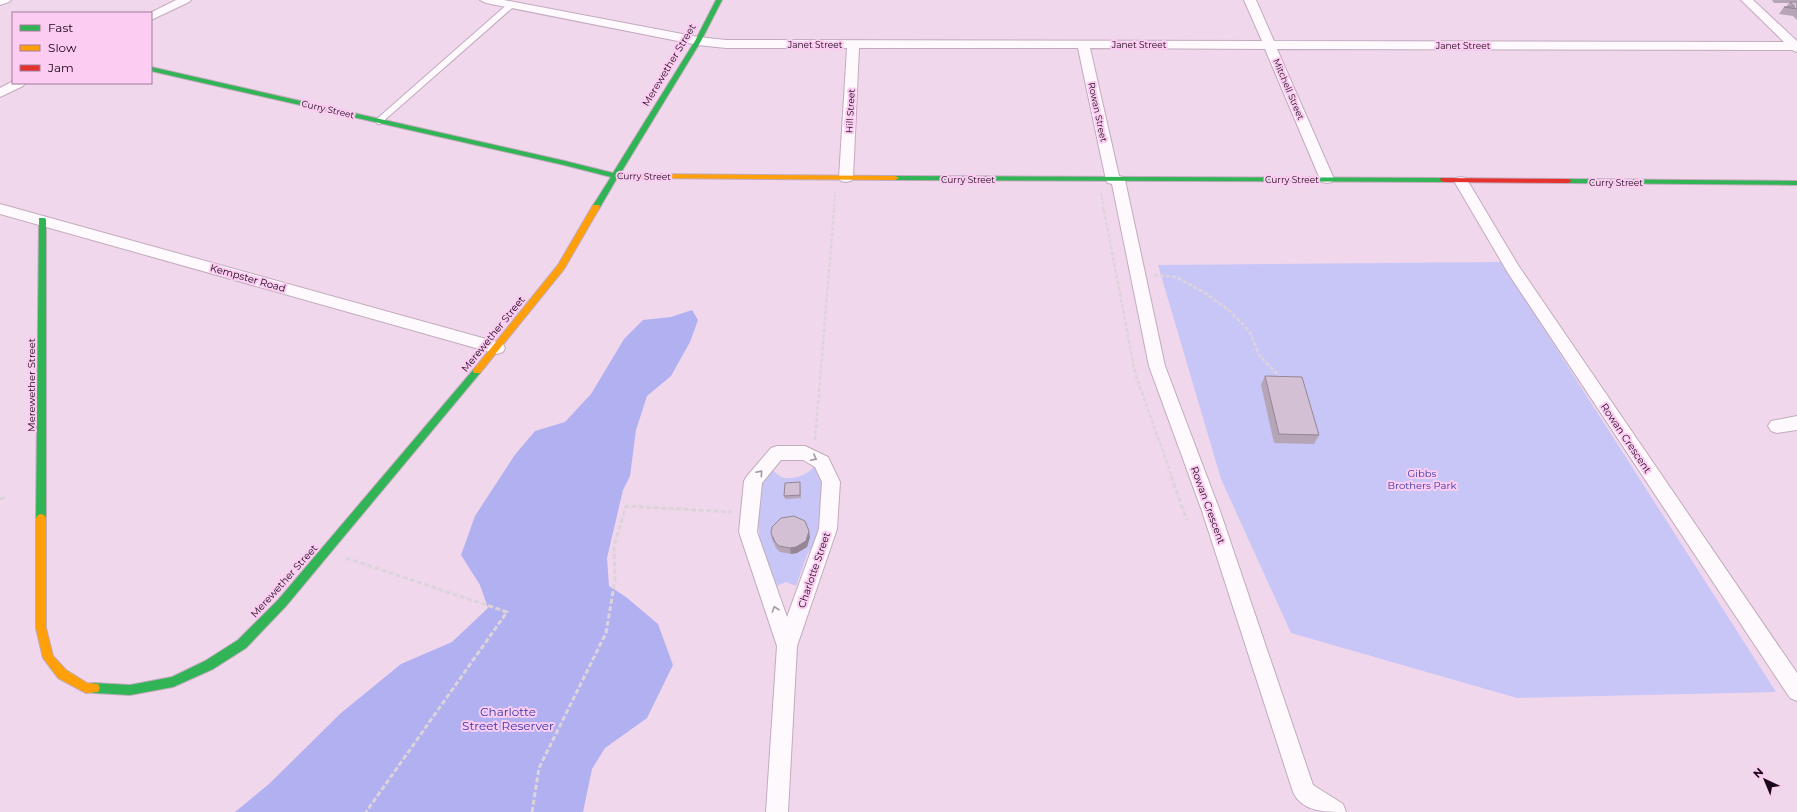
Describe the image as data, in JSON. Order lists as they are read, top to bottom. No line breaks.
{"streets":{"street":["Janet Street","Merewether Street","Mitchell Street","Curry Street","Hill Street","Rowan Street","Kempster Road","Rowan Crescent","Charlotte Street"]},"crossings":[["Janet Street","Merewether Street"],["Janet Street","Mitchell Street"],["Janet Street","Hill Street"],["Janet Street","Rowan Street"],["Merewether Street","Curry Street"],["Merewether Street","Kempster Road"],["Mitchell Street","Curry Street"],["Curry Street","Hill Street"],["Curry Street","Rowan Street"],["Curry Street","Rowan Crescent"],["Rowan Street","Rowan Crescent"]],"parks":["Gibbs Brothers Park","Charlotte Street Reserver"],"legend":["Fast","Slow","Jam"],"north":"top left"}
